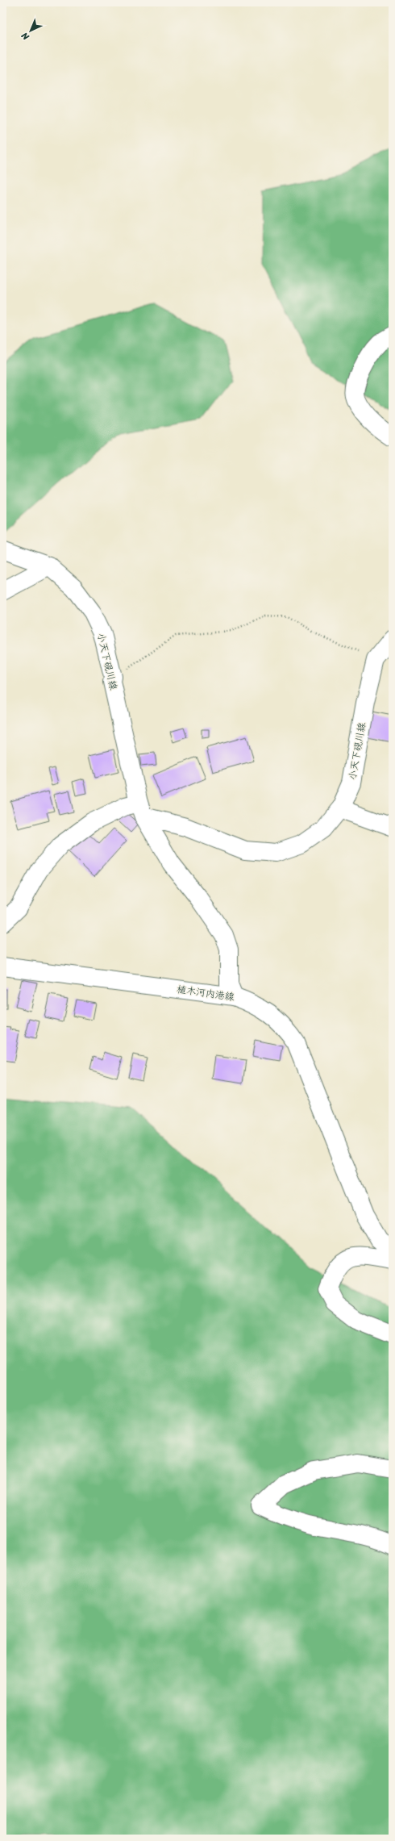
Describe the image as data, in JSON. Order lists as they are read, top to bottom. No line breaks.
{"streets":{"main road":["小天下硯川線","植木河内港線"]},"north":"bottom left"}
